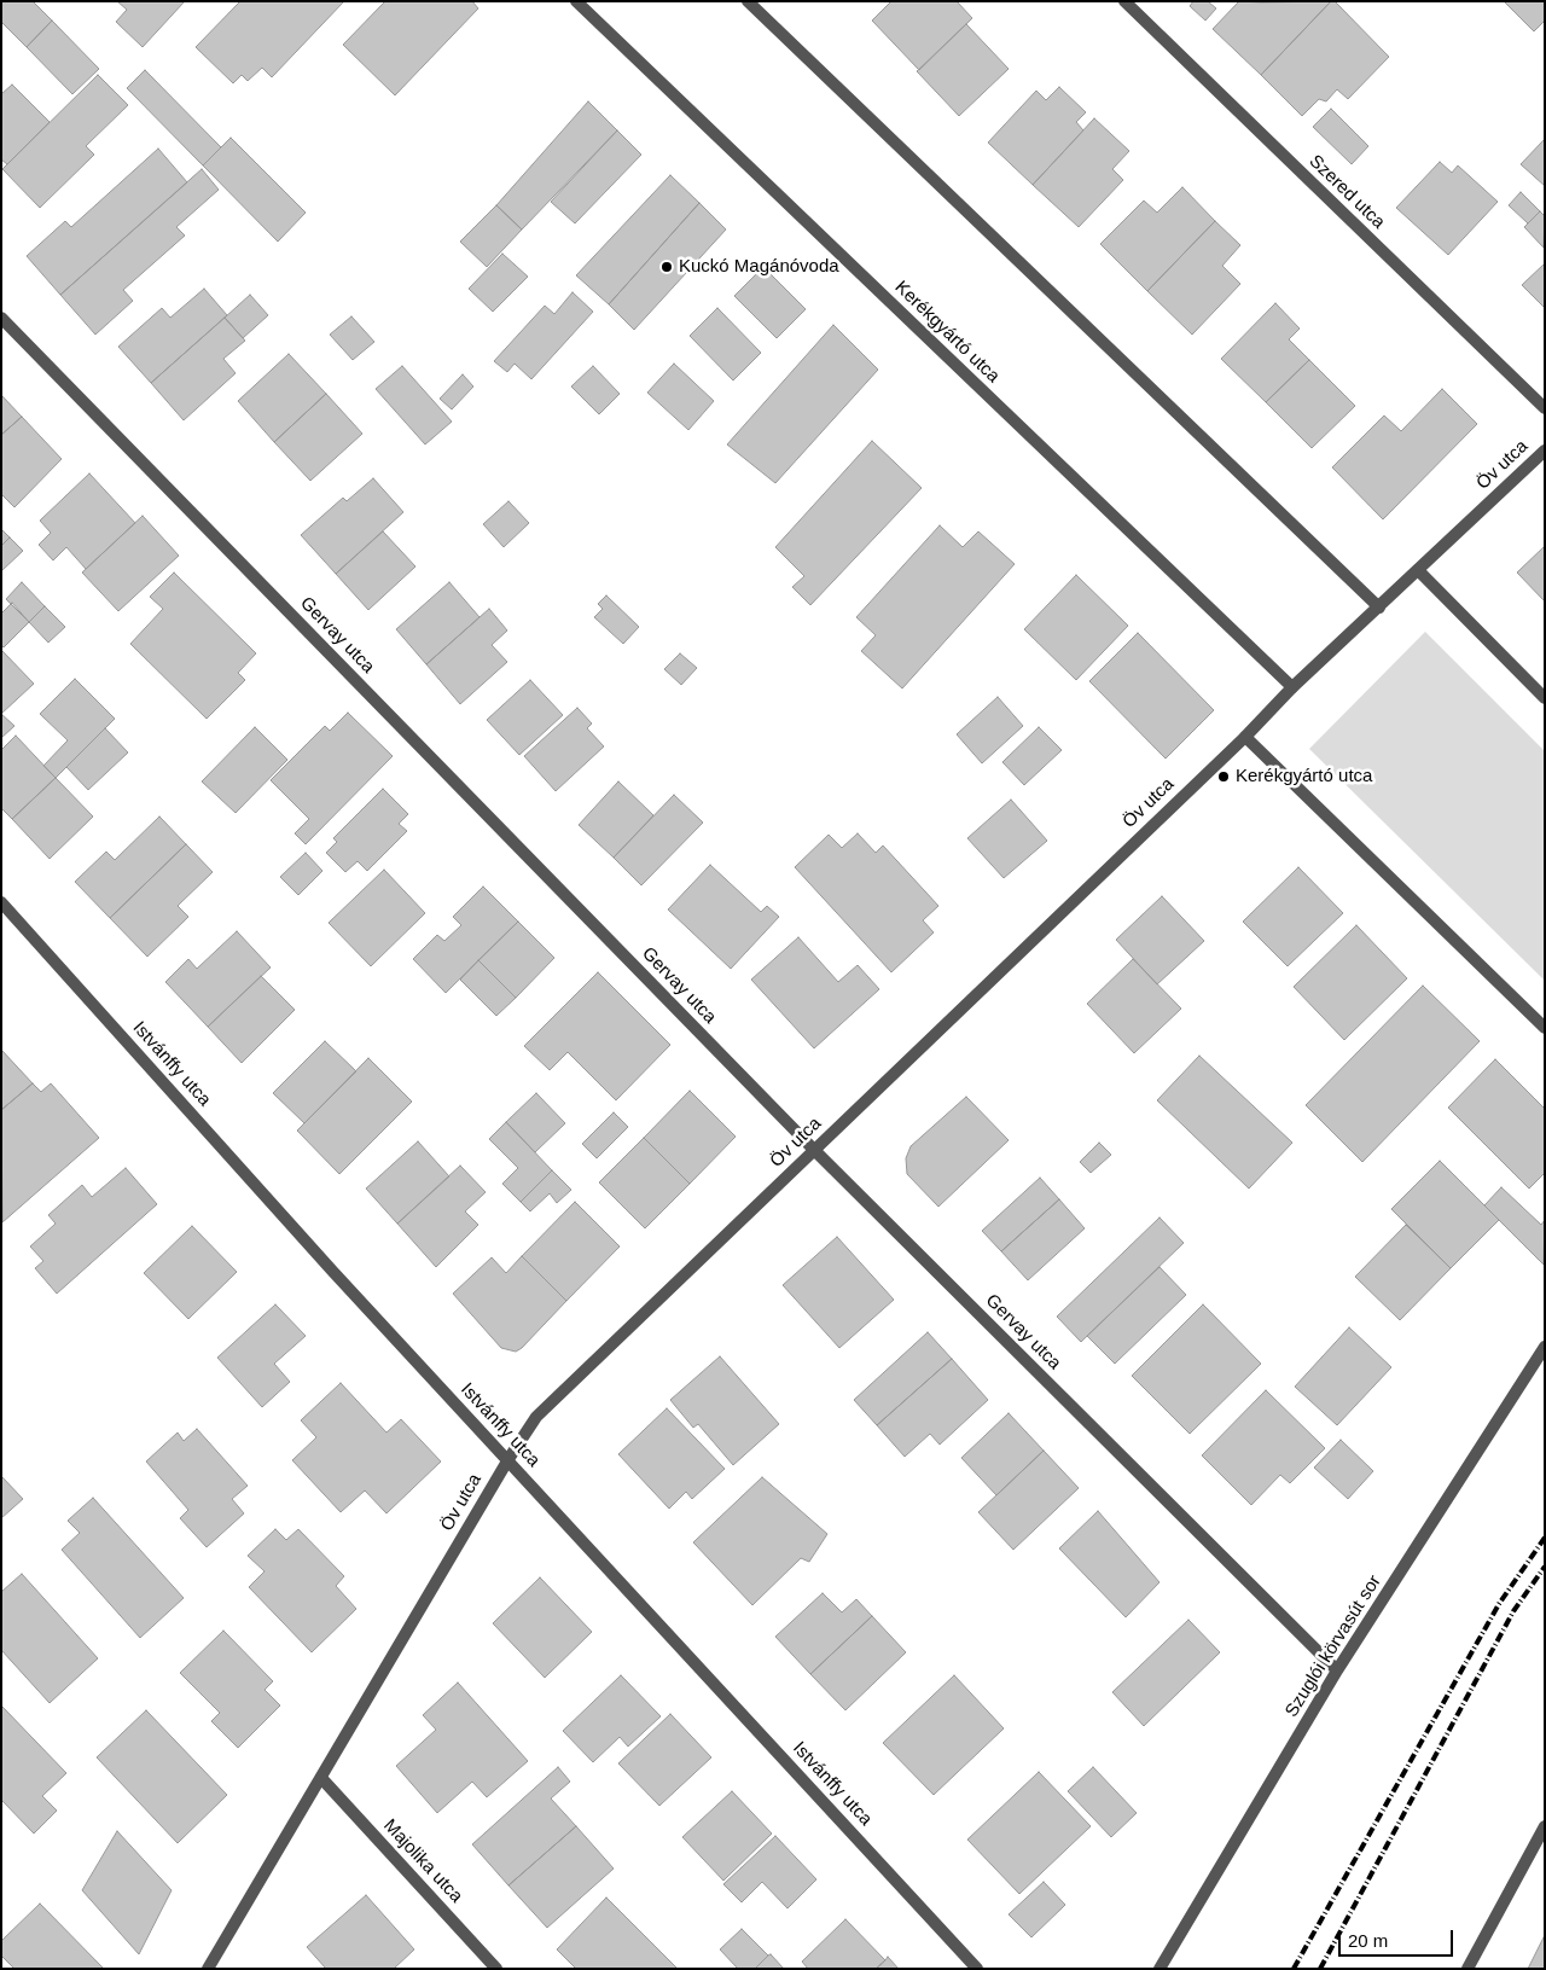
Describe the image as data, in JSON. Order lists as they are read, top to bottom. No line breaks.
{"streets":{"street":["Szered utca","Kerékgyártó utca","Öv utca","Gervay utca","Istvánffy utca","Szuglói körvasút sor","Majolika utca"]},"crossings":[["Kerékgyártó utca","Öv utca"],["Öv utca","Gervay utca"],["Öv utca","Istvánffy utca"],["Öv utca","Majolika utca"],["Gervay utca","Szuglói körvasút sor"]],"places":["Kuckó Magánóvoda","Kerékgyártó utca"],"scale_bar":"20 m"}
